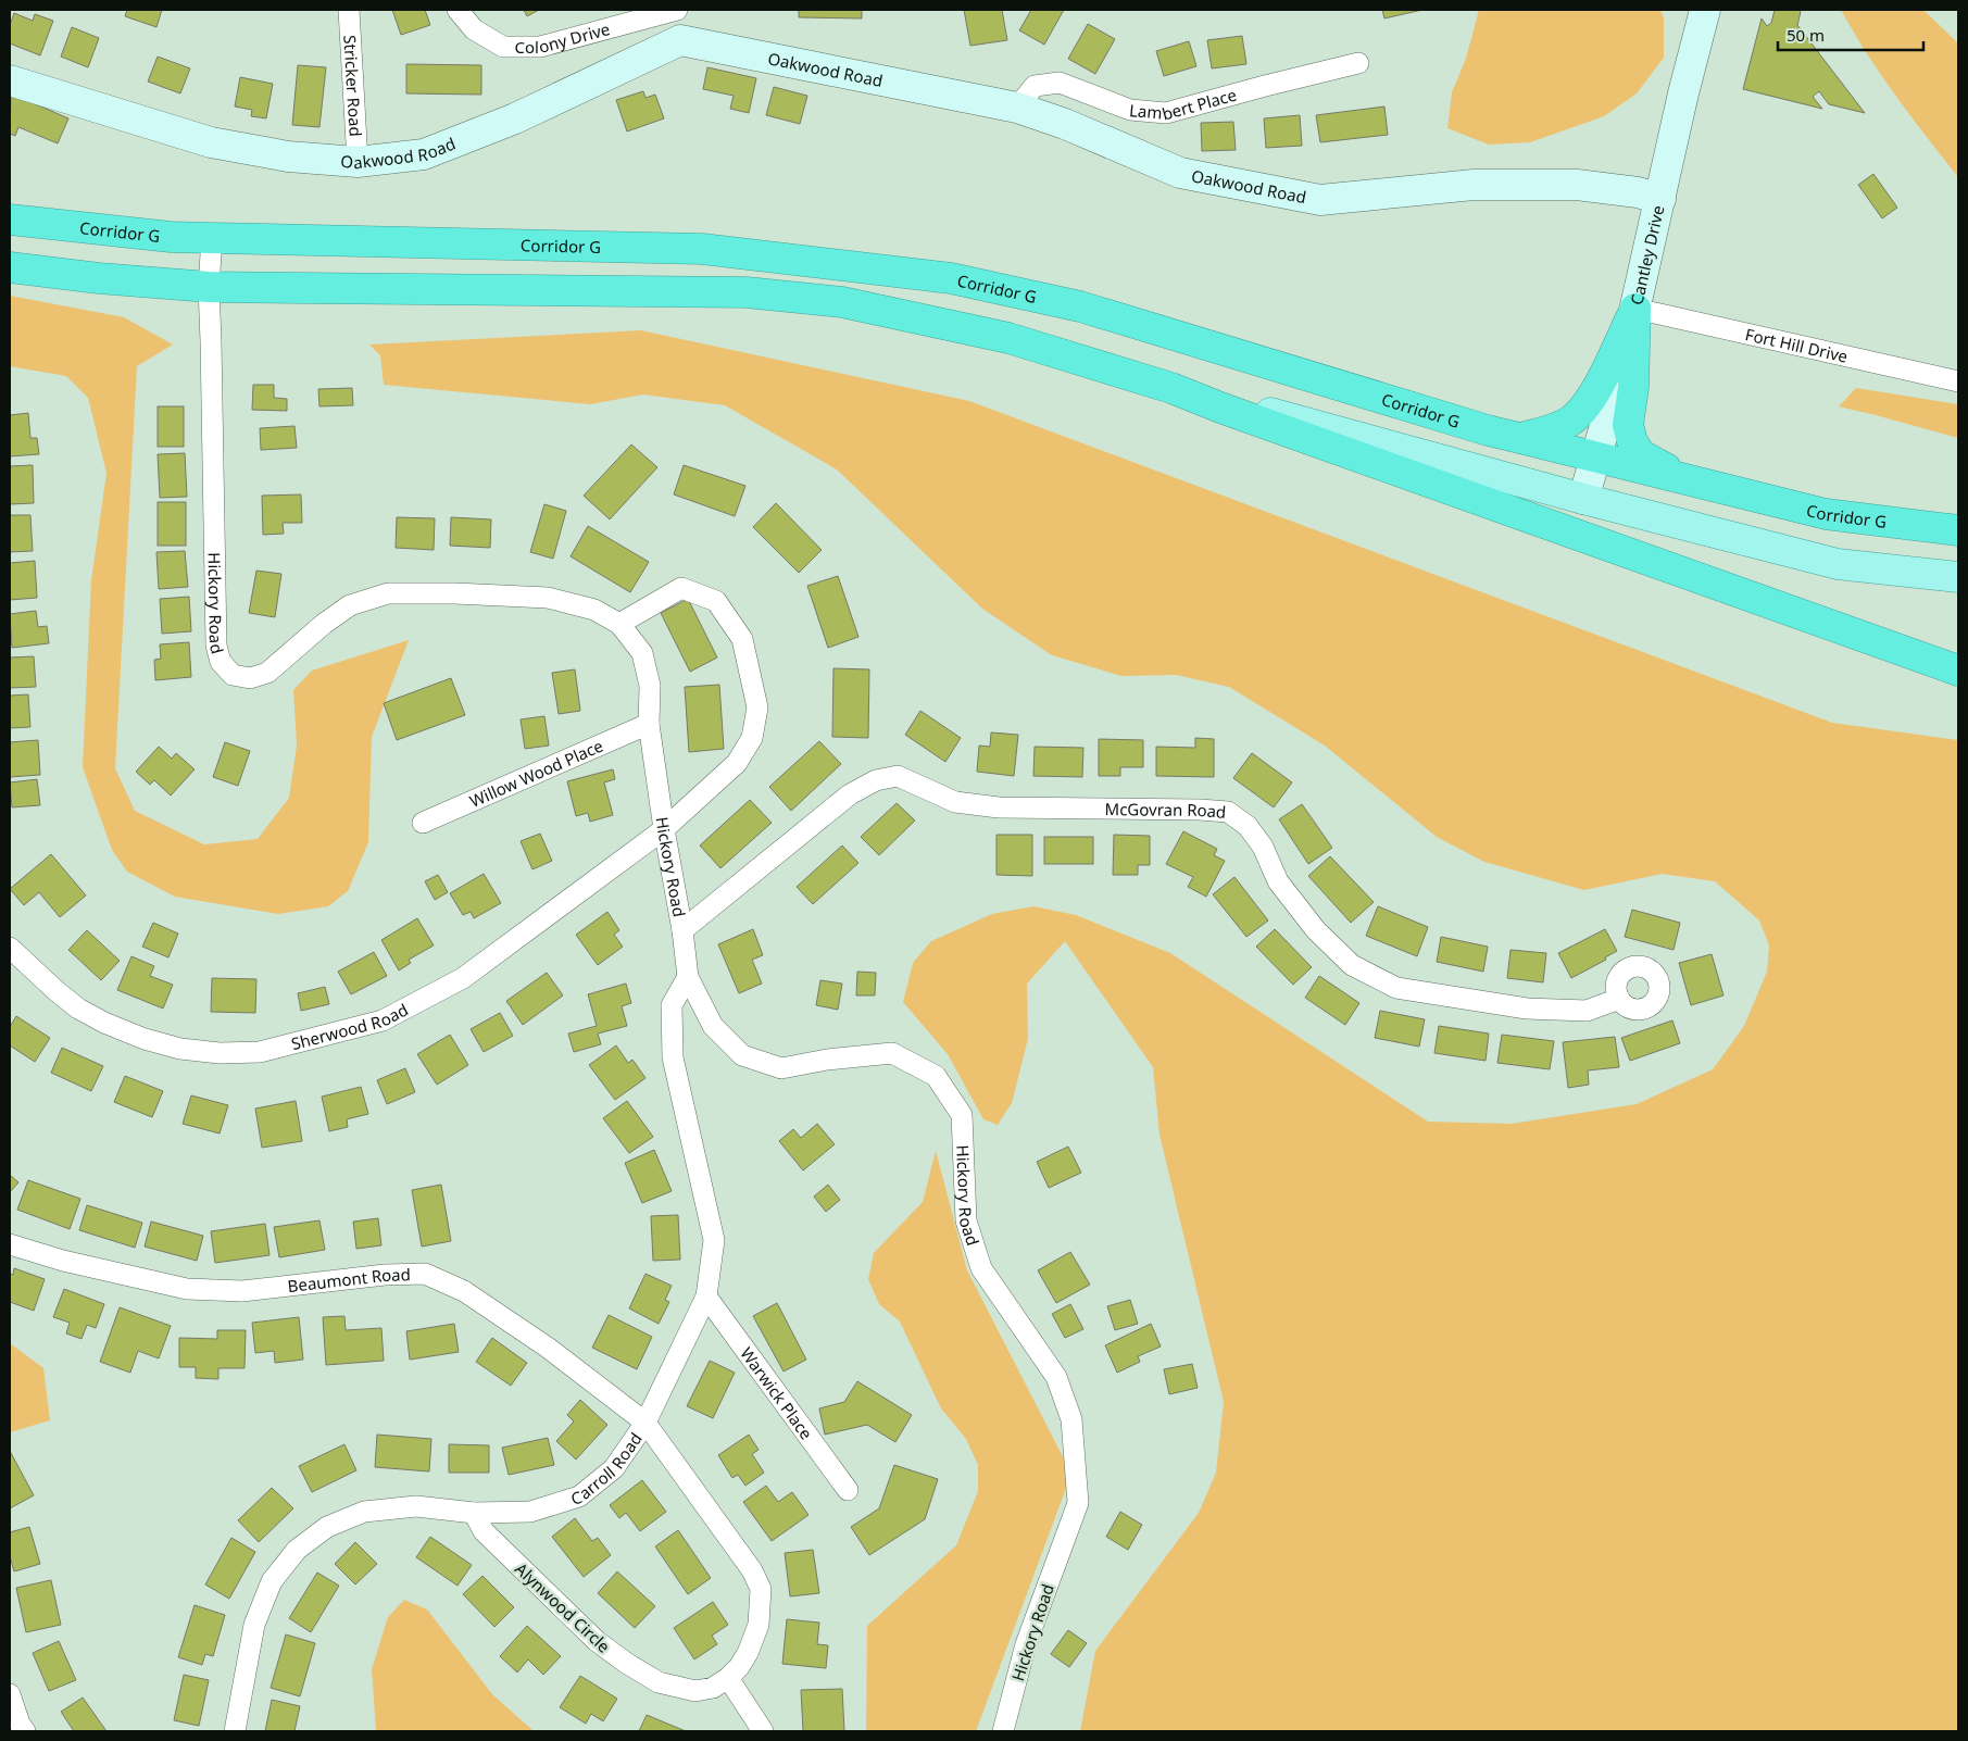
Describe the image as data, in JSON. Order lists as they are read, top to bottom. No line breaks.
{"streets":{"highway":["Corridor G"],"street":["Colony Drive","Oakwood Road","Stricker Road","Lambert Place","Cantley Drive","Fort Hill Drive","Hickory Road","Willow Wood Place","McGovran Road","Sherwood Road","Beaumont Road","Warwick Place","Carroll Road","Alynwood Circle"]},"crossings":[["Oakwood Road","Stricker Road"],["Oakwood Road","Lambert Place"],["Oakwood Road","Cantley Drive"],["Corridor G","Cantley Drive"],["Corridor G","Hickory Road"],["Cantley Drive","Fort Hill Drive"],["Hickory Road","Willow Wood Place"],["Hickory Road","McGovran Road"],["Hickory Road","Sherwood Road"],["Hickory Road","Carroll Road"],["Beaumont Road","Carroll Road"],["Beaumont Road","Alynwood Circle"],["Warwick Place","Carroll Road"],["Carroll Road","Alynwood Circle"]],"scale_bar":"50 m"}
